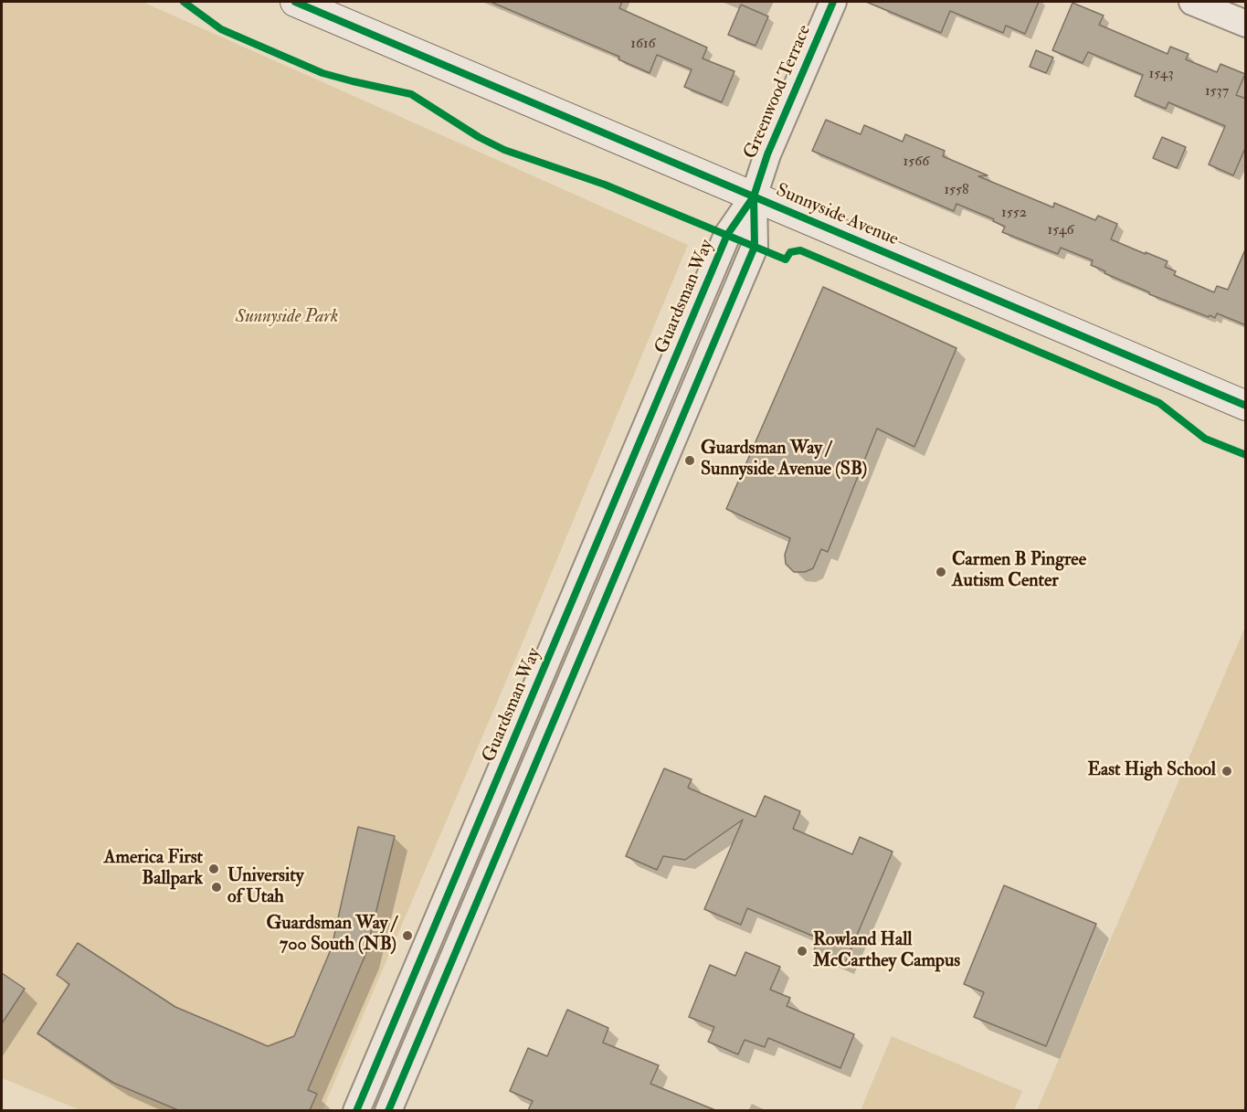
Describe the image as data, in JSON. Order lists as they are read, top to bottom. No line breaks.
{"streets":{"main road":["Sunnyside Avenue"],"street":["Greenwood Terrace","Guardsman Way"]},"crossings":[["Greenwood Terrace","Sunnyside Avenue"],["Greenwood Terrace","Guardsman Way"],["Sunnyside Avenue","Guardsman Way"]],"parks":["Sunnyside Park"],"places":["Guardsman Way / Sunnyside Avenue (SB)","Carmen B Pingree Autism Center","East High School","America First Ballpark","University of Utah","Guardsman Way / 700 South (NB)","Rowland Hall McCarthey Campus"],"house_numbers":["1616","1543","1537","1566","1558","1552","1546"]}
